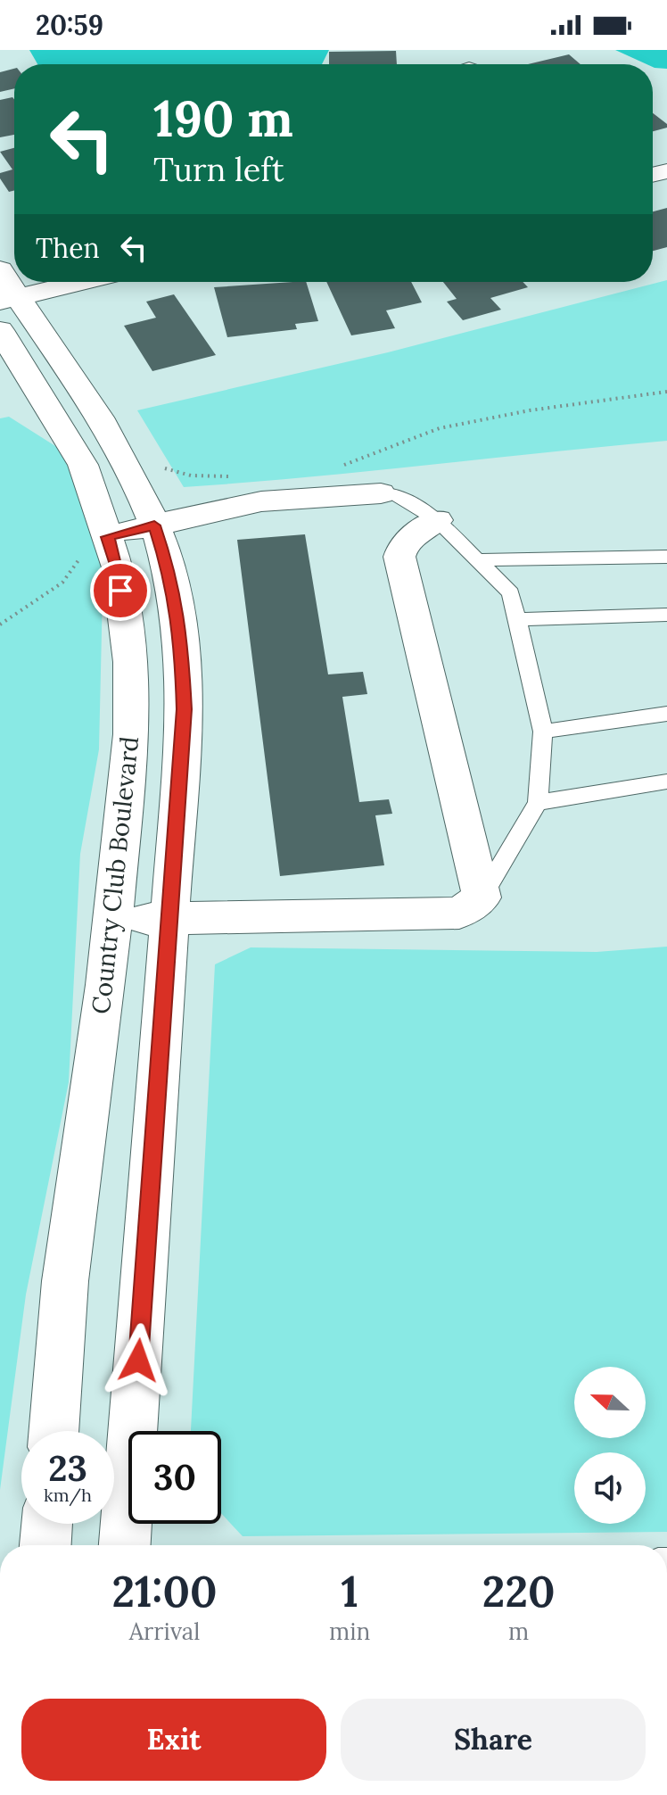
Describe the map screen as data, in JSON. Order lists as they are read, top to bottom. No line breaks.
{"streets":{"street":["Country Club Boulevard"]},"north":"left","page":{"status":"20:59","turn":["190 m","Turn left"],"then":"Then","speed":"23 km/h","limit":"30","eta":["21:00","Arrival","1","min","220","m"],"buttons":["Exit","Share"]}}
